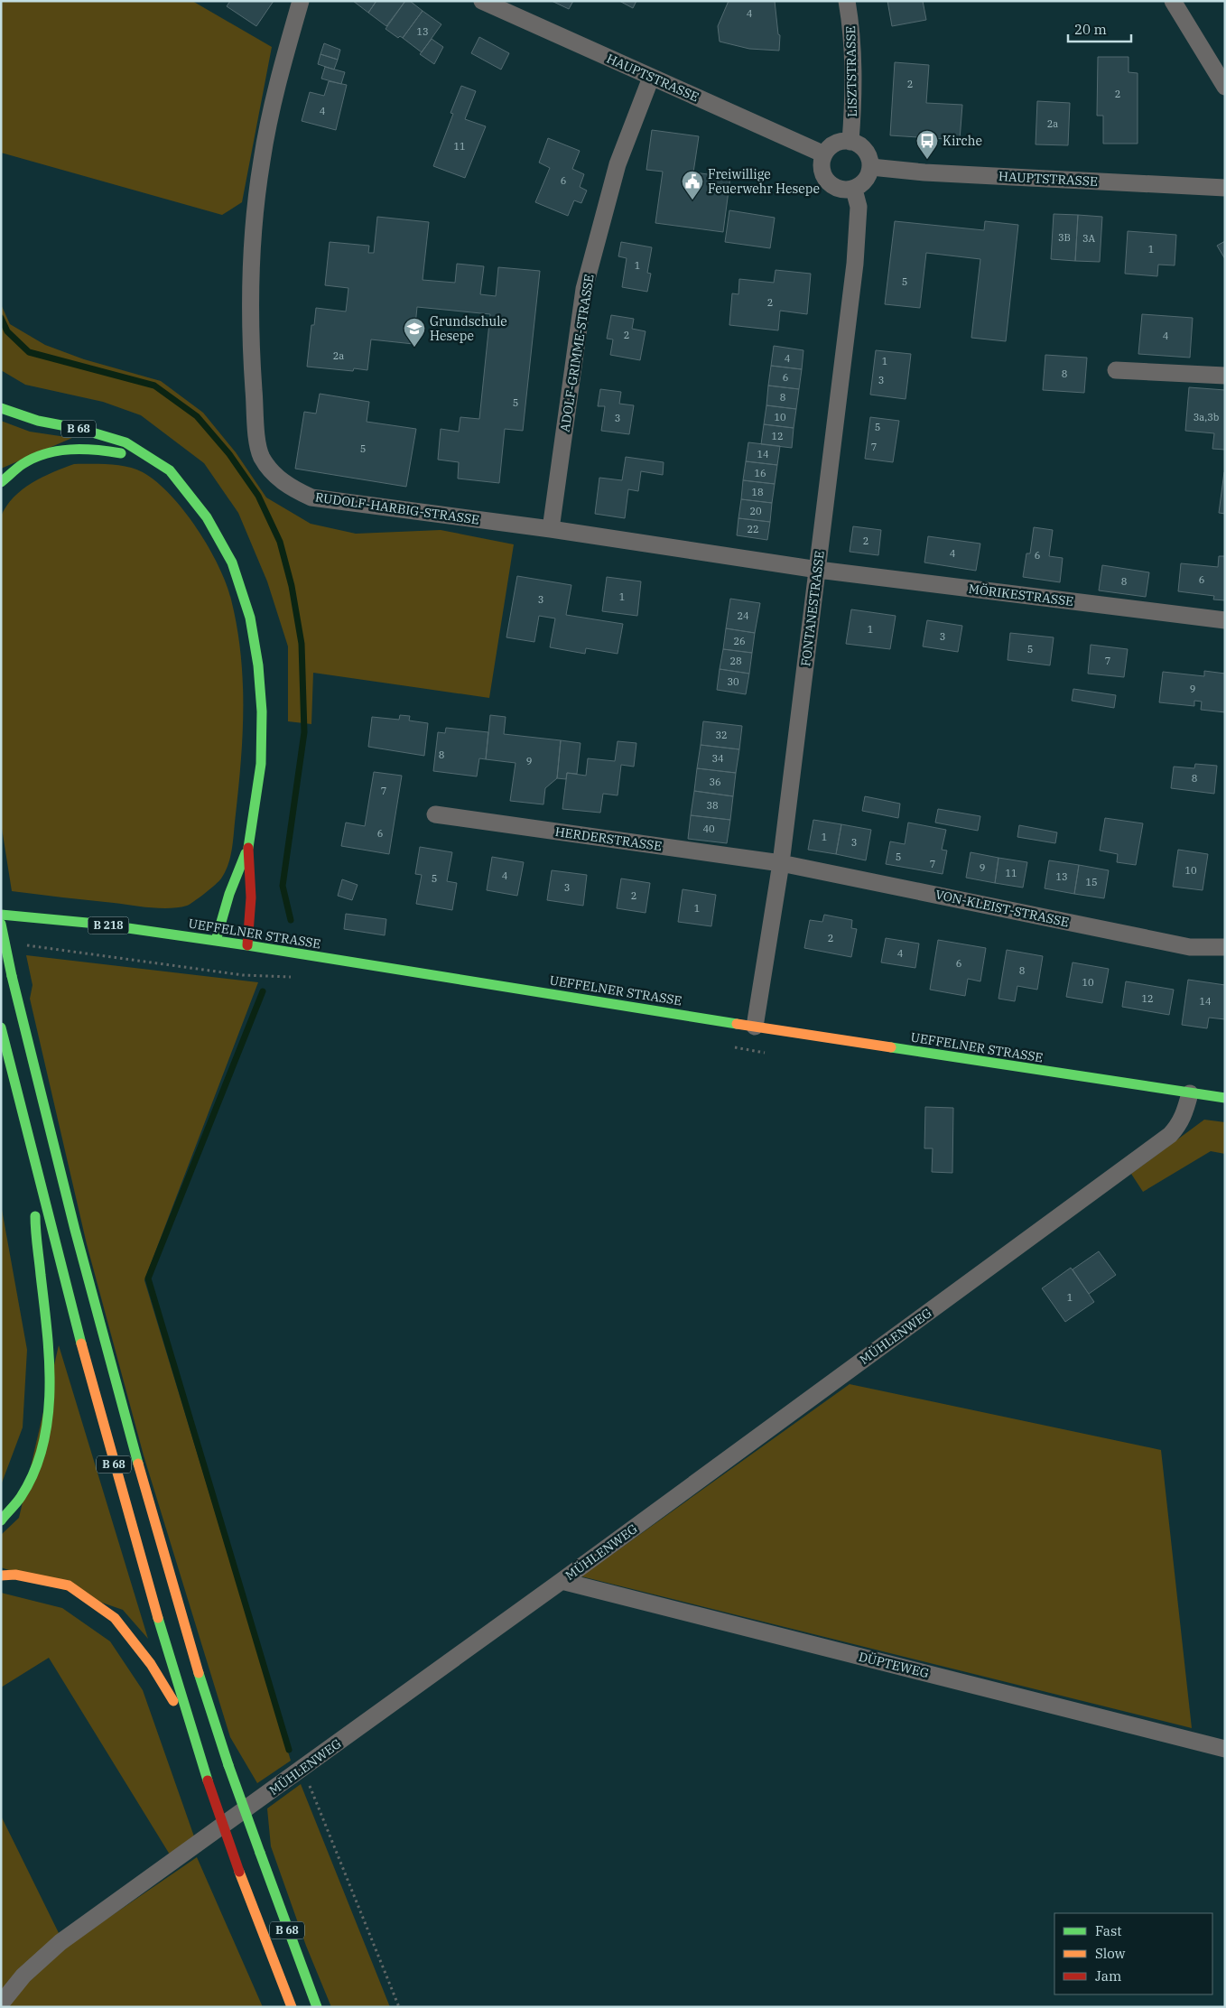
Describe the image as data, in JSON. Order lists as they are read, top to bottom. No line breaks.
{"streets":{"main road":["B 68","B 218","UEFFELNER STRASSE"],"street":["LISZTSTRASSE","HAUPTSTRASSE","ADOLF-GRIMME-STRASSE","RUDOLF-HARBIG-STRASSE","MÖRIKESTRASSE","FONTANESTRASSE","HERDERSTRASSE","VON-KLEIST-STRASSE","MÜHLENWEG","DÜPTEWEG"]},"crossings":[["LISZTSTRASSE","HAUPTSTRASSE"],["LISZTSTRASSE","FONTANESTRASSE"],["HAUPTSTRASSE","ADOLF-GRIMME-STRASSE"],["HAUPTSTRASSE","FONTANESTRASSE"],["ADOLF-GRIMME-STRASSE","RUDOLF-HARBIG-STRASSE"],["RUDOLF-HARBIG-STRASSE","MÖRIKESTRASSE"],["RUDOLF-HARBIG-STRASSE","FONTANESTRASSE"],["MÖRIKESTRASSE","FONTANESTRASSE"],["FONTANESTRASSE","HERDERSTRASSE"],["FONTANESTRASSE","VON-KLEIST-STRASSE"],["FONTANESTRASSE","UEFFELNER STRASSE"],["HERDERSTRASSE","VON-KLEIST-STRASSE"],["UEFFELNER STRASSE","MÜHLENWEG"],["MÜHLENWEG","DÜPTEWEG"]],"places":{"bus stop":["Kirche"],"public building":["Freiwillige Feuerwehr Hesepe"],"school or university":["Grundschule Hesepe"]},"house_numbers":["4","13","2","2","4","2a","11","6","3B","3A","1","1","5","2","2","4","2a","4","1","8","6","3","8","5","10","3a,3b","3","5","12","7","5","14","16","18","20","22","2","4","6","6","8","1","3","24","1","3","26","5","28","7","30","9","32","8","34","9","8","36","7","38","40","6","1","3","5","7","9","10","11","4","13","5","15","3","2","1","2","4","6","8","10","12","14","1"],"legend":["Fast","Slow","Jam"],"scale_bar":"20 m"}
